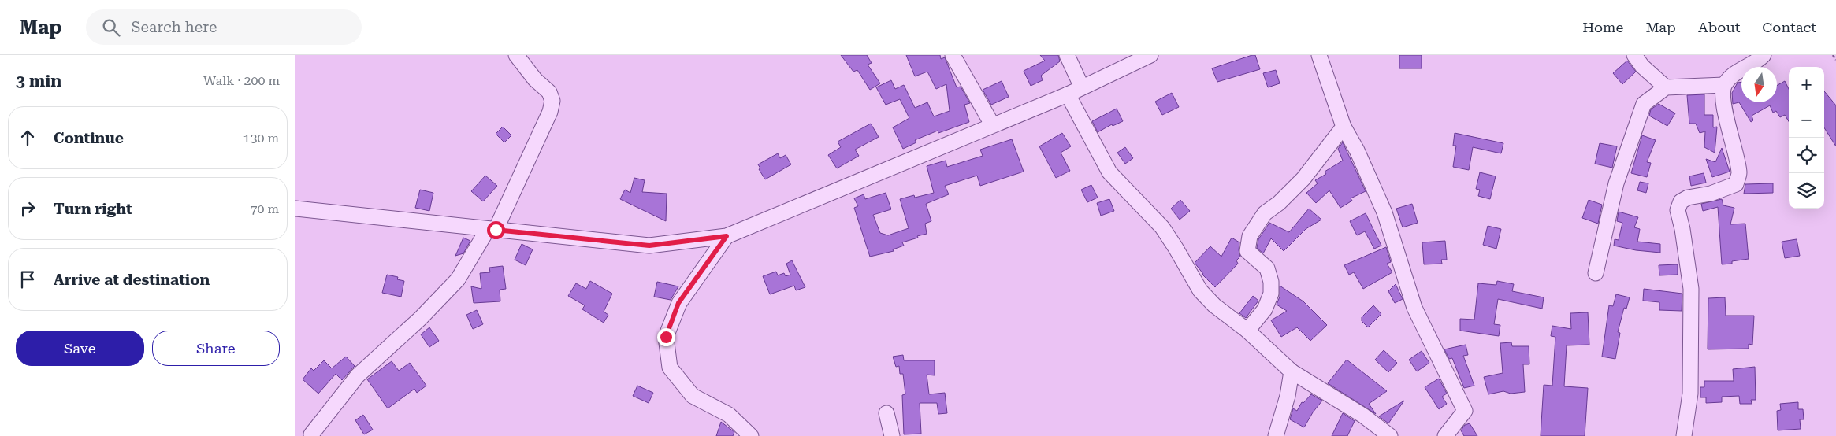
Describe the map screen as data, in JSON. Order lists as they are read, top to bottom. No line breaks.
{"north":"bottom","page":{"header":"Map","search":"Search here","nav":["Home","Map","About","Contact"],"heading":["3 min","Walk · 200 m"],"map_buttons":["+","−"],"list":[["Continue","130 m"],["Turn right","70 m"],"Arrive at destination"],"buttons":["Save","Share"]}}
